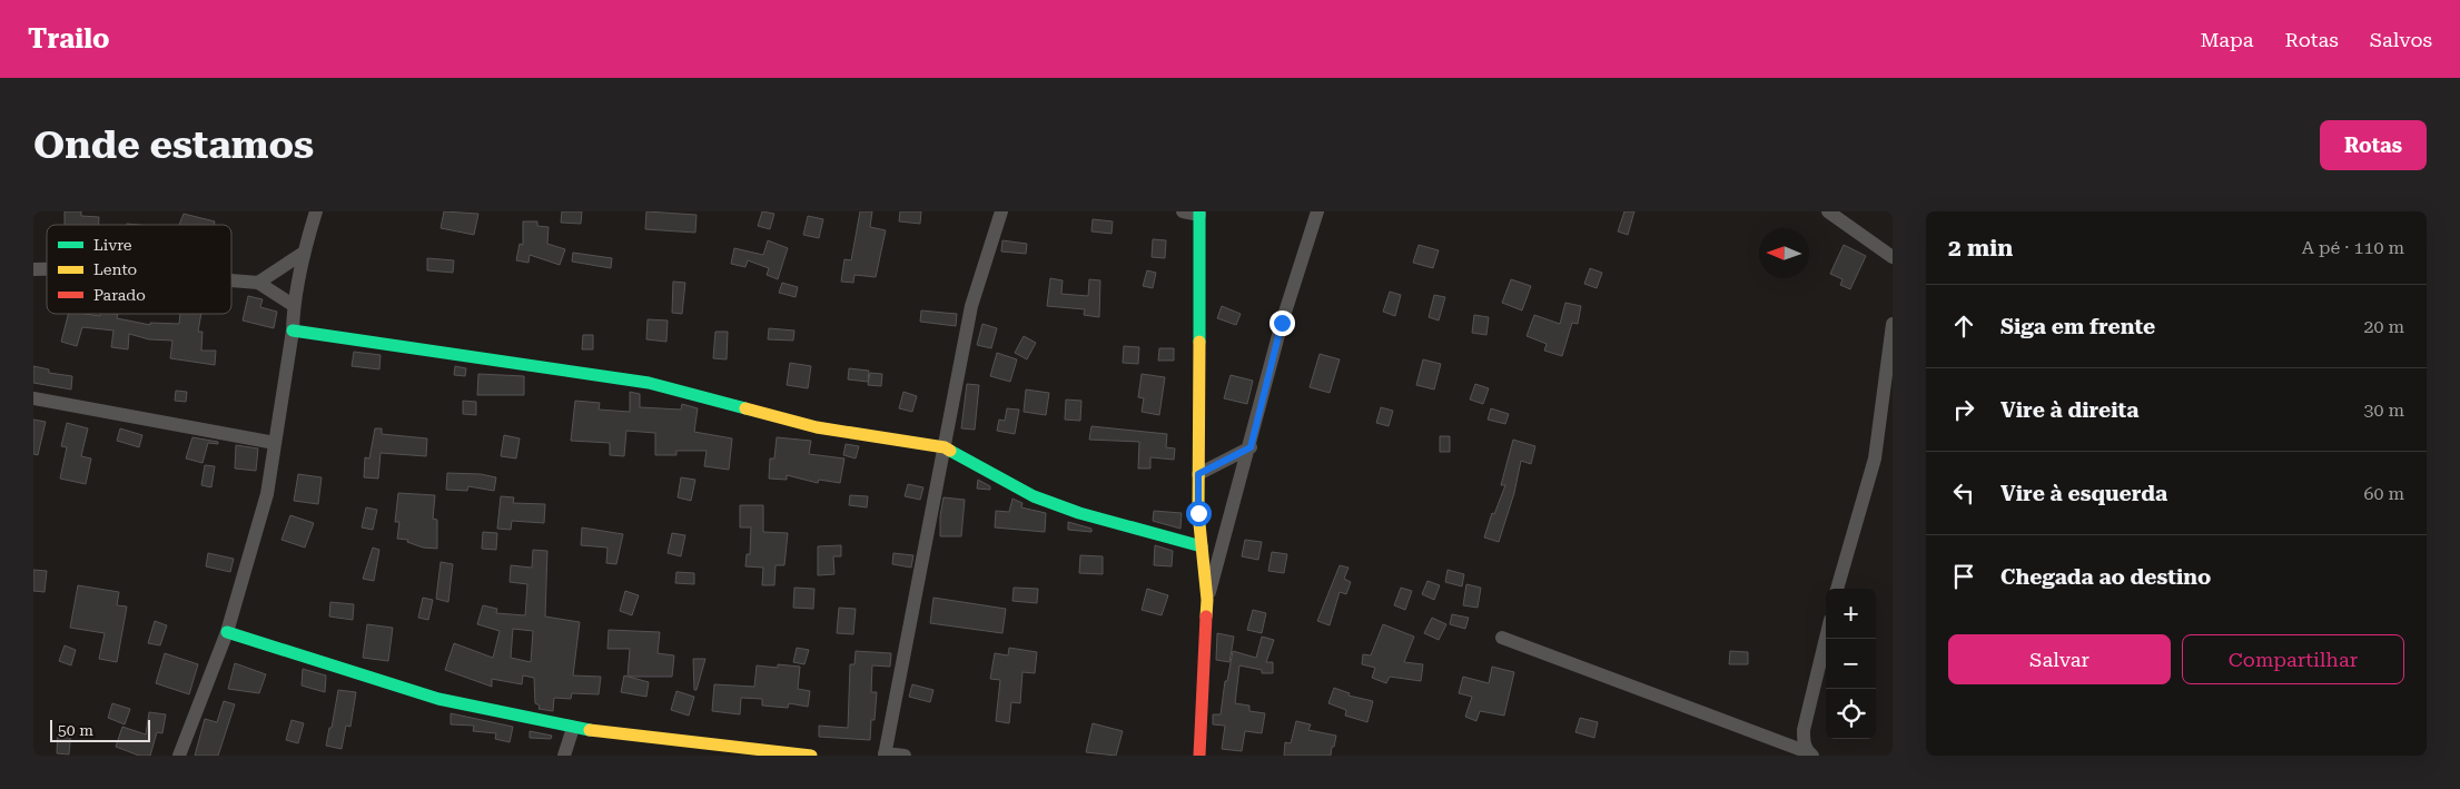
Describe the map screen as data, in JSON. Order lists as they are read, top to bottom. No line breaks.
{"legend":["Livre","Lento","Parado"],"scale_bar":"50 m","north":"left","page":{"header":"Trailo","nav":["Mapa","Rotas","Salvos"],"buttons":["Rotas",["Salvar","Compartilhar"]],"title":"Onde estamos","heading":["2 min","A pé · 110 m"],"list":[["Siga em frente","20 m"],["Vire à direita","30 m"],["Vire à esquerda","60 m"],"Chegada ao destino"],"map_buttons":["+","−"],"scale":"50 m"}}
